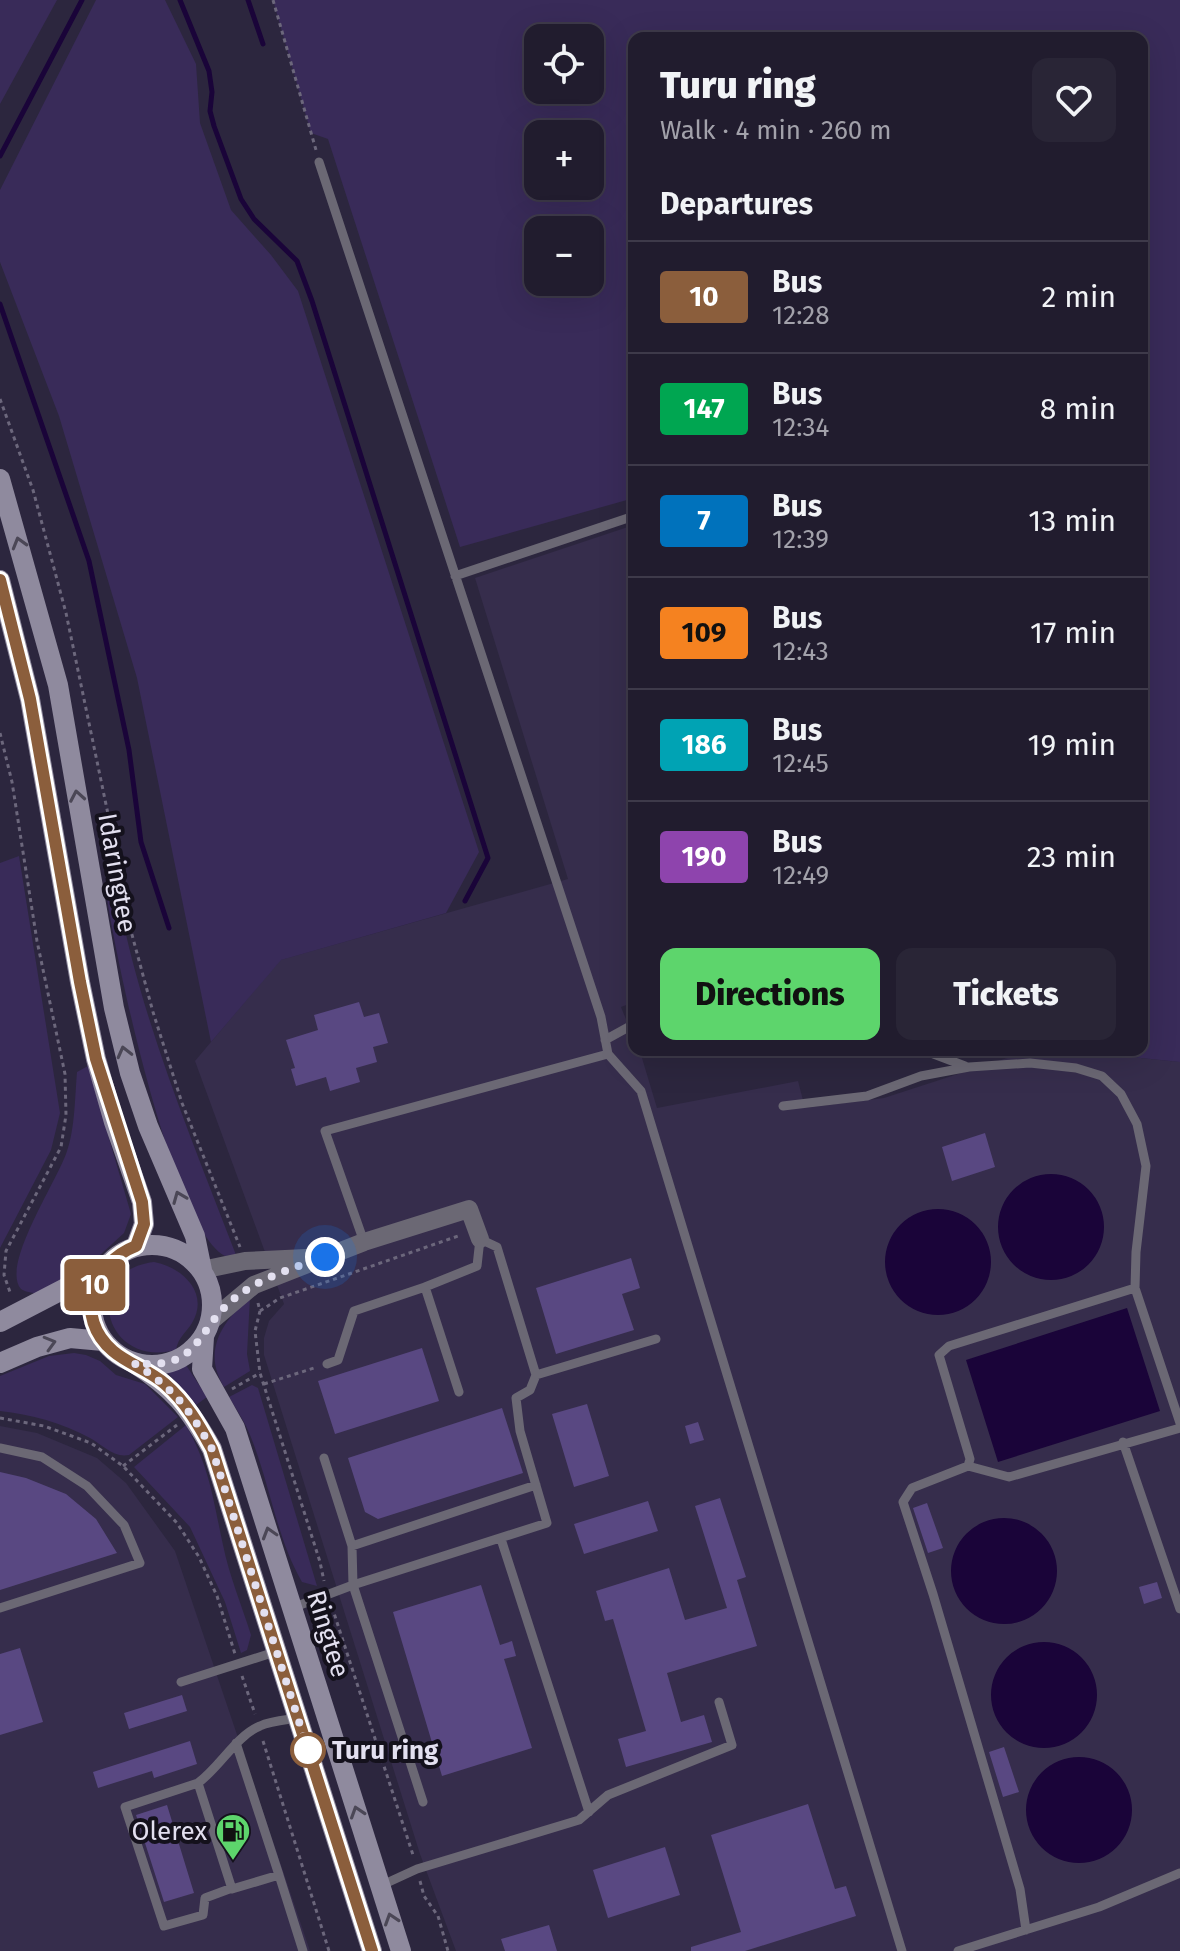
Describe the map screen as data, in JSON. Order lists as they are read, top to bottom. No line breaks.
{"streets":{"main road":["Idaringtee","Ringtee"]},"crossings":[["Idaringtee","Ringtee"]],"places":{"other":["Turu ring"],"fuel station":["Olerex"]},"lines":["bus line 10"],"page":{"on_map":"10","map_buttons":["+","−"],"heading":[["Turu ring","Walk · 4 min · 260 m"],"Departures"],"list":[{"mark":"10","name":"Bus","note":"12:28","value":"2 min"},{"mark":"147","name":"Bus","note":"12:34","value":"8 min"},{"mark":"7","name":"Bus","note":"12:39","value":"13 min"},{"mark":"109","name":"Bus","note":"12:43","value":"17 min"},{"mark":"186","name":"Bus","note":"12:45","value":"19 min"},{"mark":"190","name":"Bus","note":"12:49","value":"23 min"}],"buttons":["Directions","Tickets"]}}
